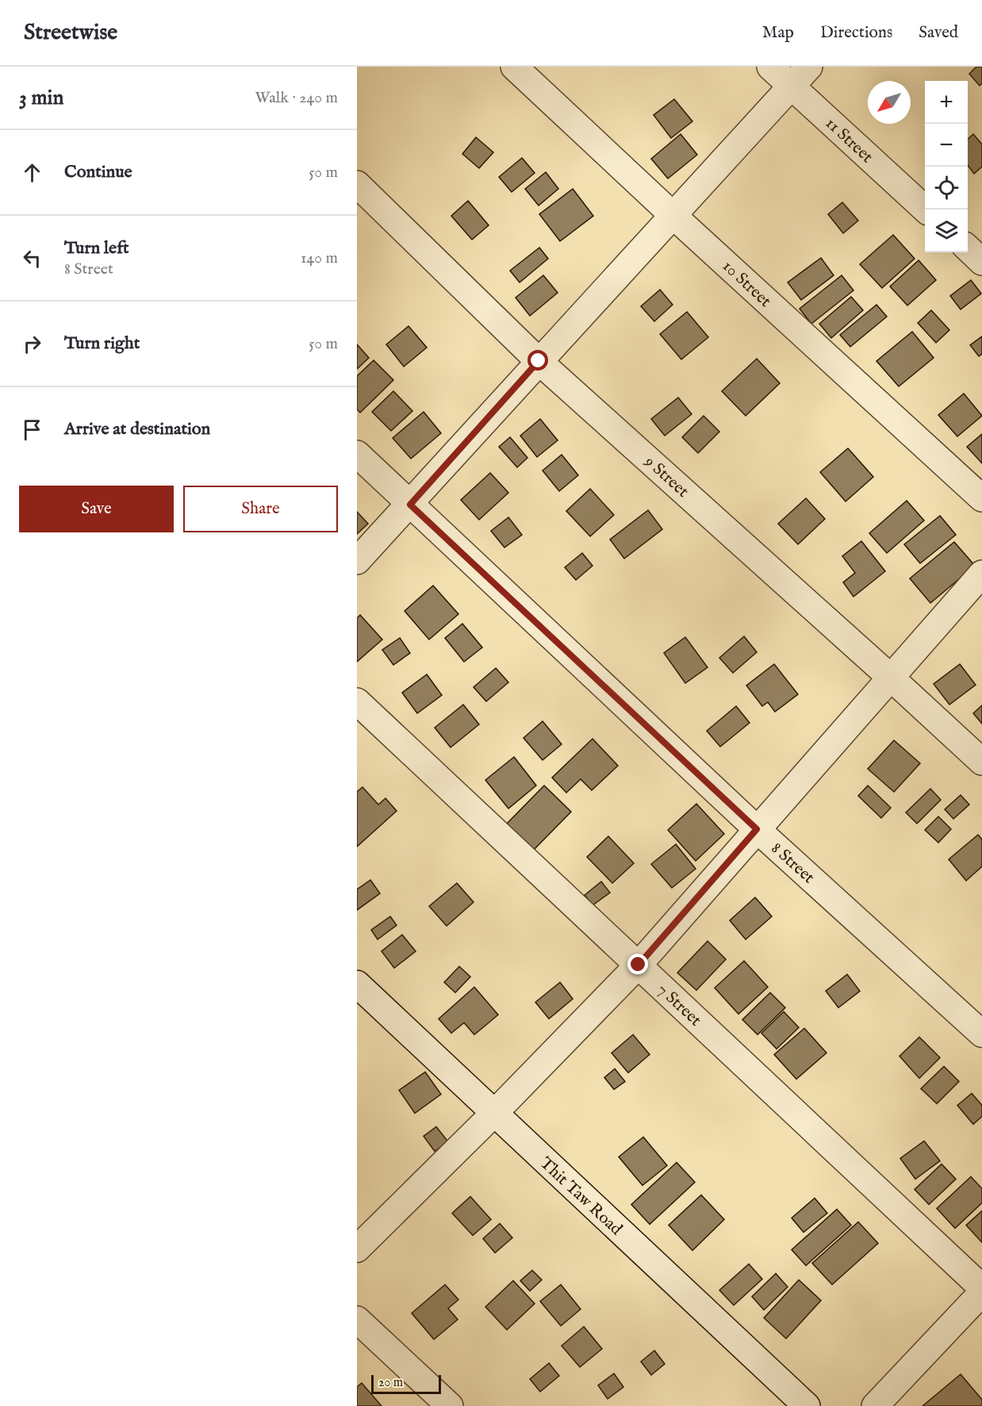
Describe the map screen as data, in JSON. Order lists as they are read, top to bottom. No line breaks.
{"streets":{"street":["11 Street","10 Street","9 Street","8 Street","7 Street","Thit Taw Road"]},"scale_bar":"20 m","north":"bottom left","page":{"header":"Streetwise","nav":["Map","Directions","Saved"],"heading":["3 min","Walk · 240 m"],"map_buttons":["+","−"],"list":[["Continue","50 m"],["Turn left","8 Street","140 m"],["Turn right","50 m"],"Arrive at destination"],"buttons":["Save","Share"],"scale":"20 m"}}
